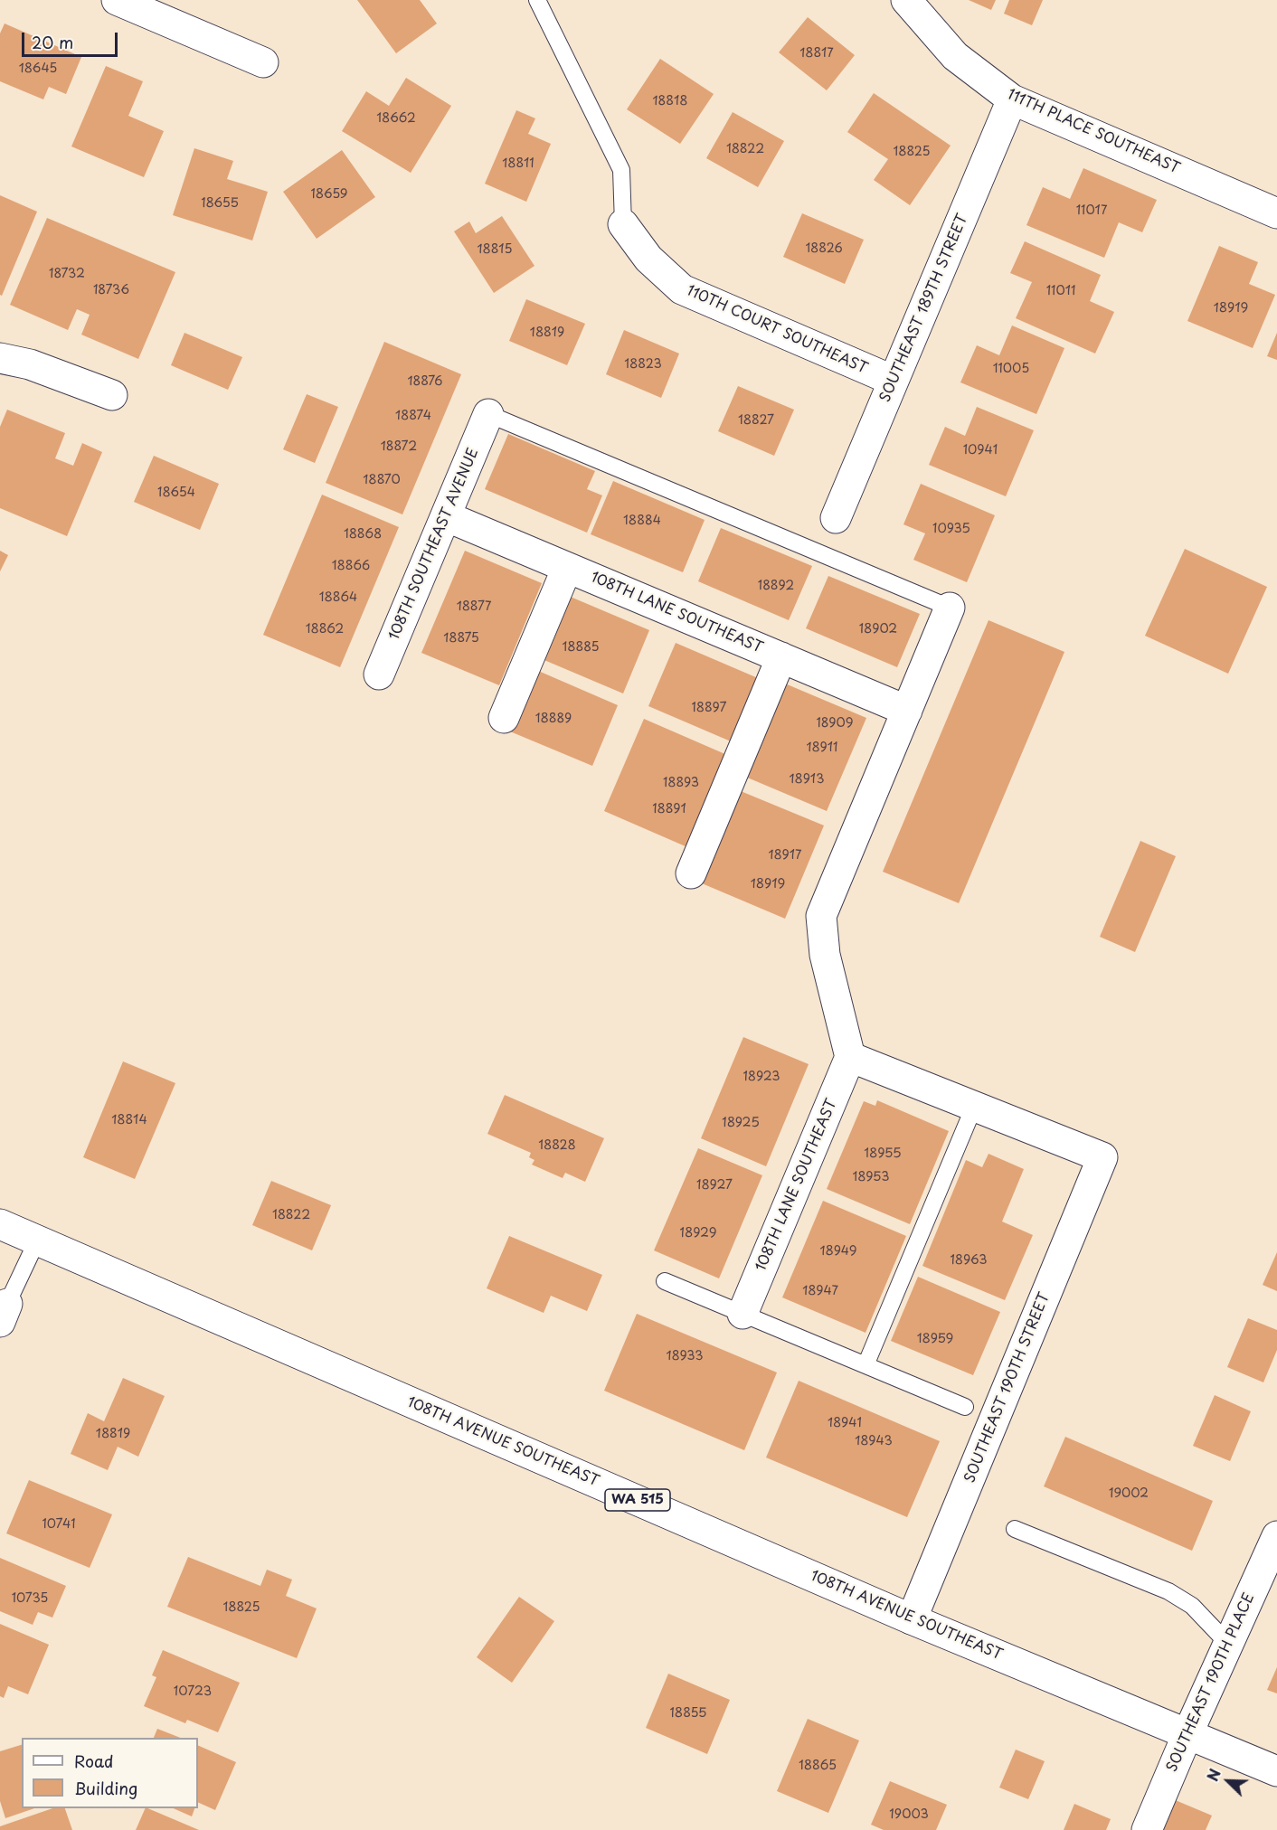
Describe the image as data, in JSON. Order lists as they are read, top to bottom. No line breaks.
{"streets":{"street":["111TH PLACE SOUTHEAST","SOUTHEAST 189TH STREET","110TH COURT SOUTHEAST","108TH SOUTHEAST AVENUE","108TH LANE SOUTHEAST","SOUTHEAST 190TH STREET","108TH AVENUE SOUTHEAST","WA 515","SOUTHEAST 190TH PLACE"]},"crossings":[["111TH PLACE SOUTHEAST","SOUTHEAST 189TH STREET"],["SOUTHEAST 189TH STREET","110TH COURT SOUTHEAST"],["108TH SOUTHEAST AVENUE","108TH LANE SOUTHEAST"],["SOUTHEAST 190TH STREET","108TH AVENUE SOUTHEAST"],["108TH AVENUE SOUTHEAST","SOUTHEAST 190TH PLACE"]],"house_numbers":["18817","18645","18818","18662","18822","18825","18811","18659","18655","11017","18826","18815","18732","18736","11011","18919","18819","18823","11005","18876","18874","18827","18872","10941","18870","18654","18884","10935","18868","18866","18892","18864","18877","18862","18902","18875","18885","18897","18889","18909","18911","18913","18893","18891","18917","18919","18923","18814","18925","18828","18955","18953","18927","18822","18929","18949","18963","18947","18959","18933","18941","18819","18943","19002","10741","10735","18825","10723","18855","18865","19003"],"legend":["Road","Building"],"scale_bar":"20 m","north":"top left"}
